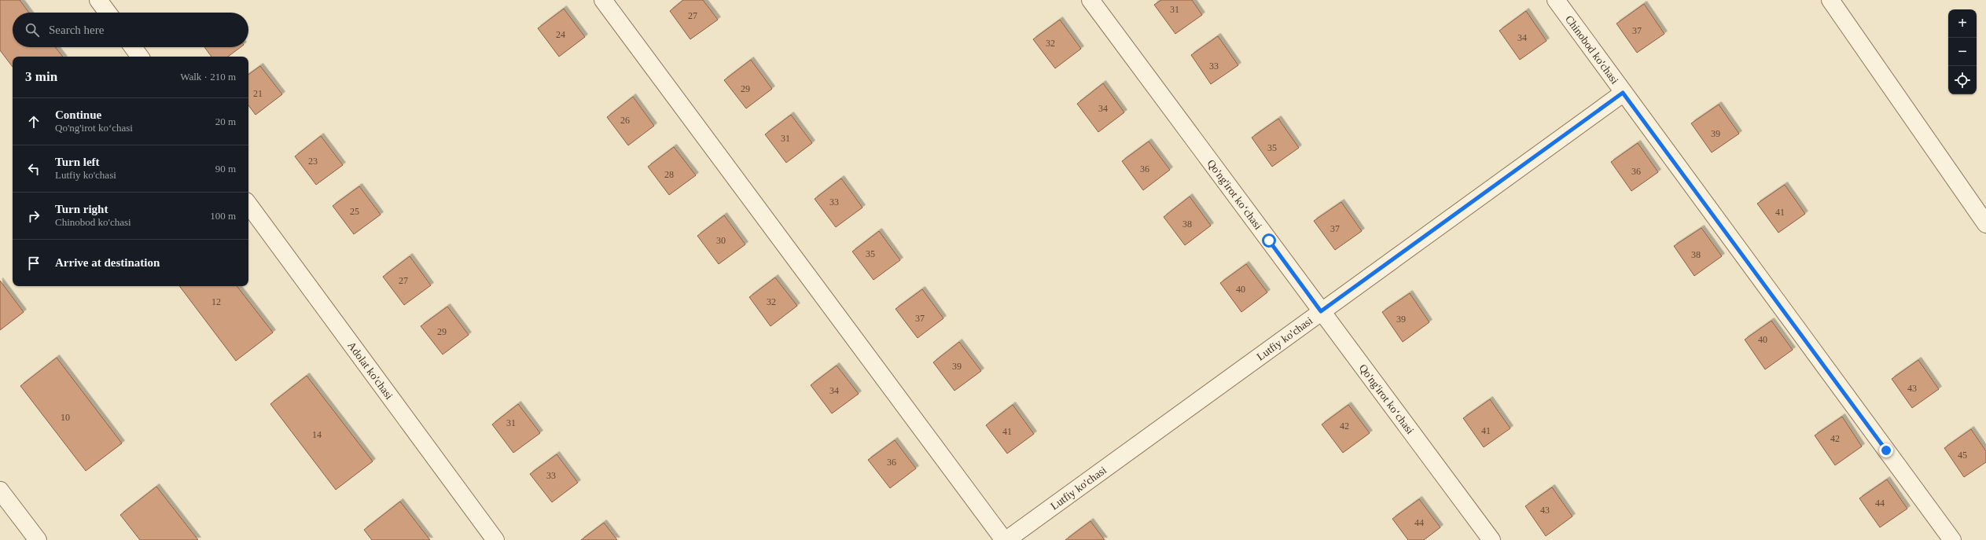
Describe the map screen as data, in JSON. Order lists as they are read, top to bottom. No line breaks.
{"streets":{"street":["Chinobod ko'chasi","Qo'ng'irot ko‘chasi","Lutfiy ko'chasi","Adolat ko'chasi"]},"crossings":[["Chinobod ko'chasi","Lutfiy ko'chasi"],["Qo'ng'irot ko‘chasi","Lutfiy ko'chasi"]],"house_numbers":["31","27","37","24","34","32","33","29","21","34","26","39","31","35","23","36","36","28","33","25","41","38","37","30","35","38","27","40","12","32","37","39","29","40","39","43","34","10","31","42","41","41","14","42","45","36","33","44","43","44"],"page":{"map_buttons":["+","−"],"search":"Search here","heading":["3 min","Walk · 210 m"],"list":[["Continue","Qo'ng'irot ko‘chasi","20 m"],["Turn left","Lutfiy ko'chasi","90 m"],["Turn right","Chinobod ko'chasi","100 m"],"Arrive at destination"]}}
